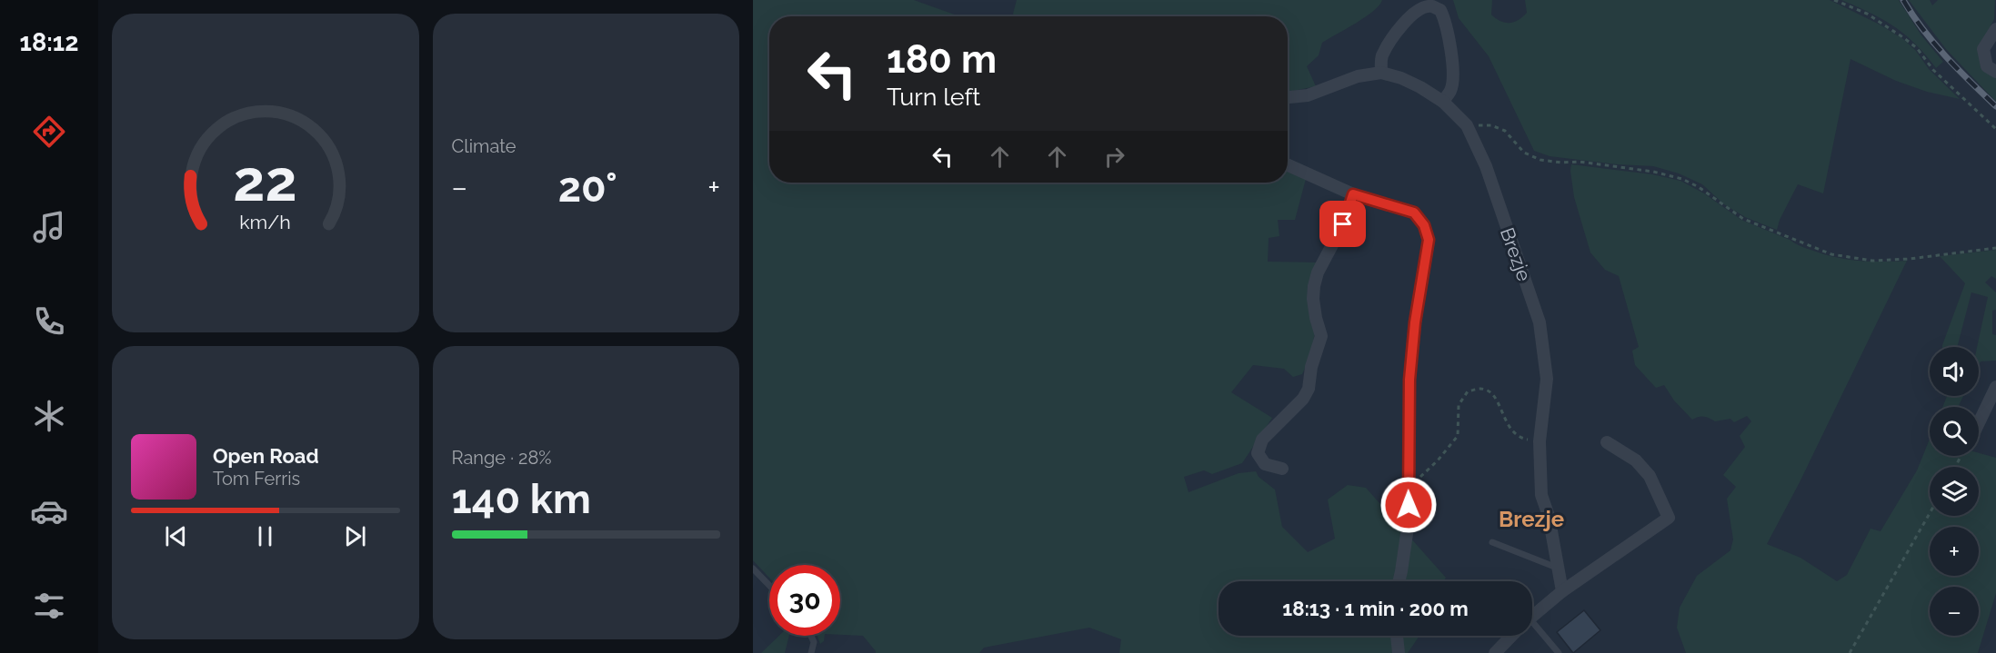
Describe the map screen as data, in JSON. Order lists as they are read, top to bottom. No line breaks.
{"streets":{"street":["Brezje"]},"districts":["Brezje"],"page":{"tabs":"18:12","tile":["Climate",["Range · 28%","140 km"]],"turn":["180 m","Turn left"],"heat":["−","20°","+"],"map_buttons":["+","−"],"song":["Open Road","Tom Ferris"],"limit":"30","trip":"18:13 · 1 min · 200 m","gauge":["22","km/h"]}}
